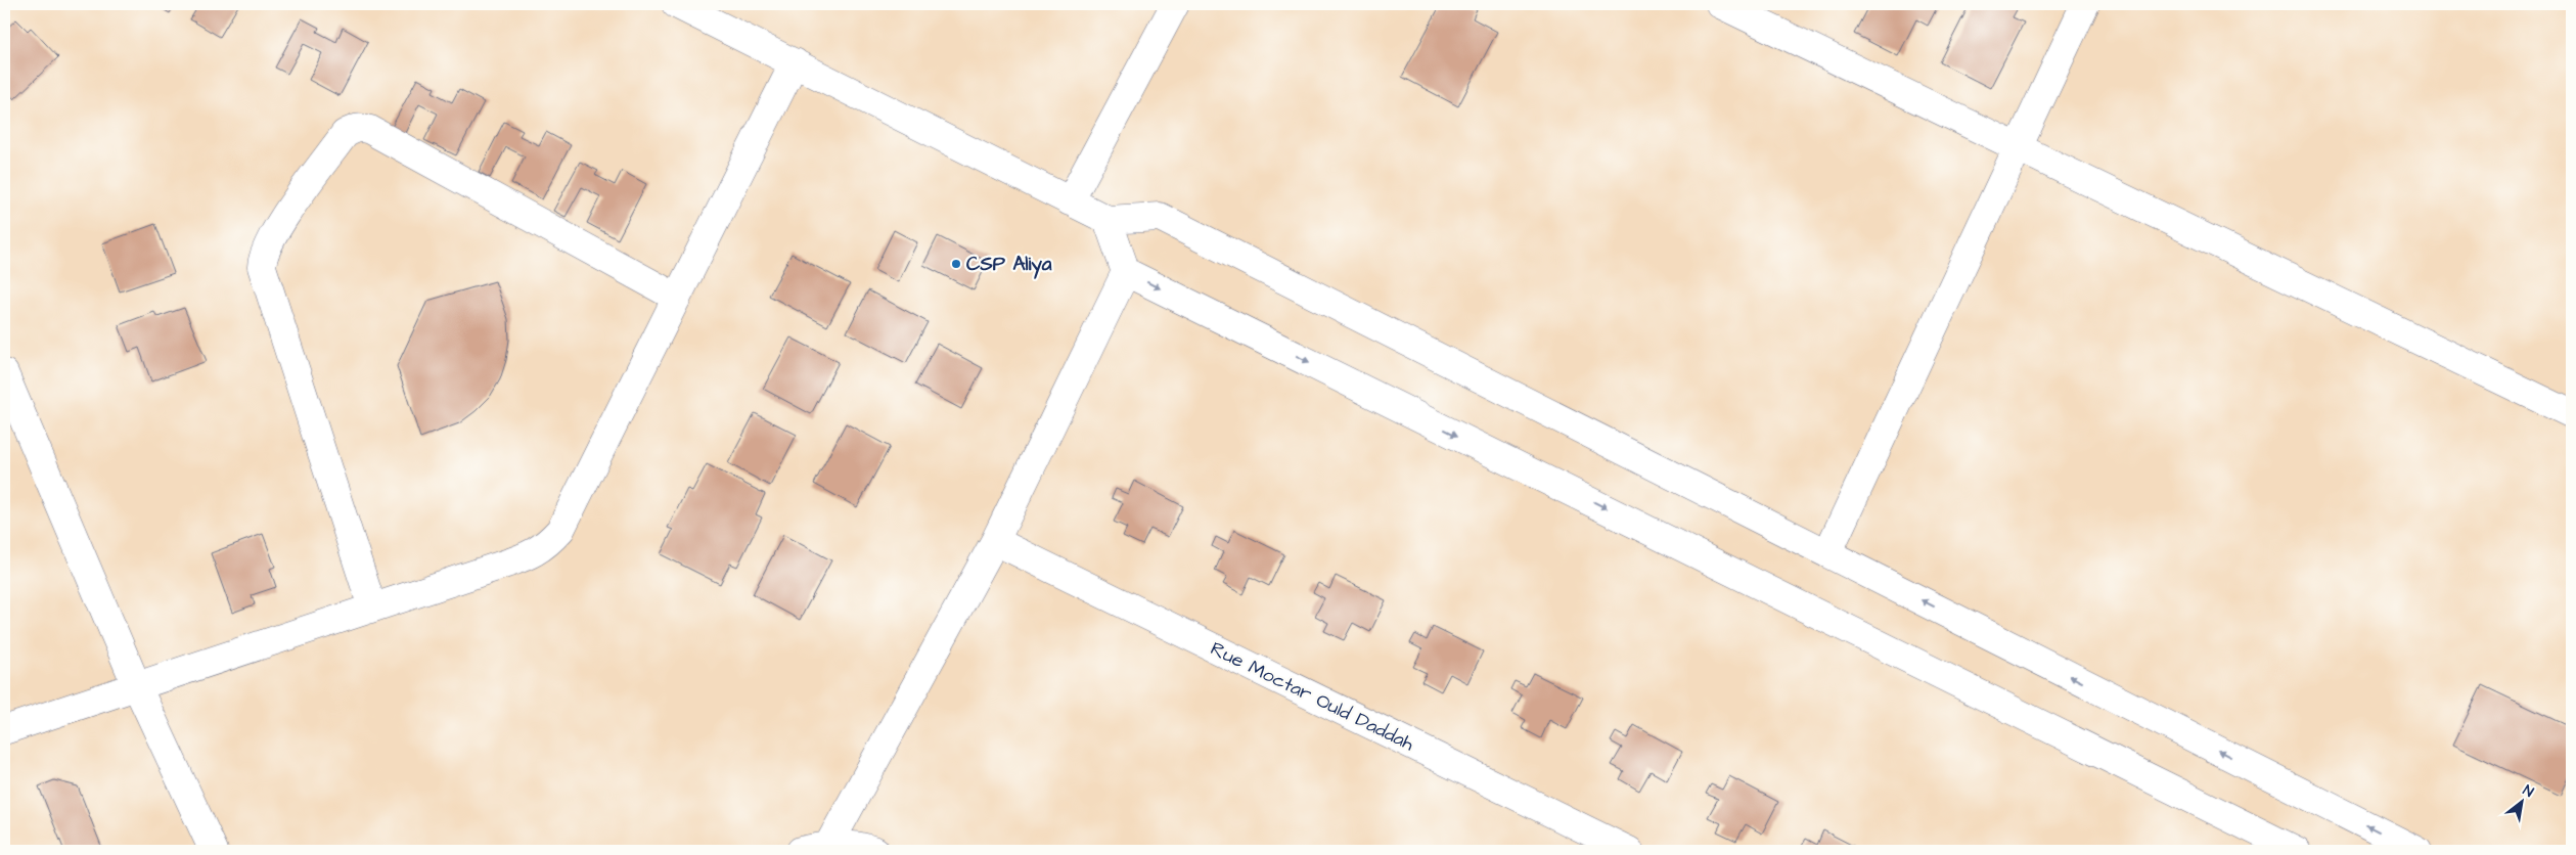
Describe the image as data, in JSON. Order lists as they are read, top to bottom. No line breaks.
{"streets":{"street":["Rue Moctar Ould Daddah"]},"places":["CSP Aliya"],"north":"top right"}
